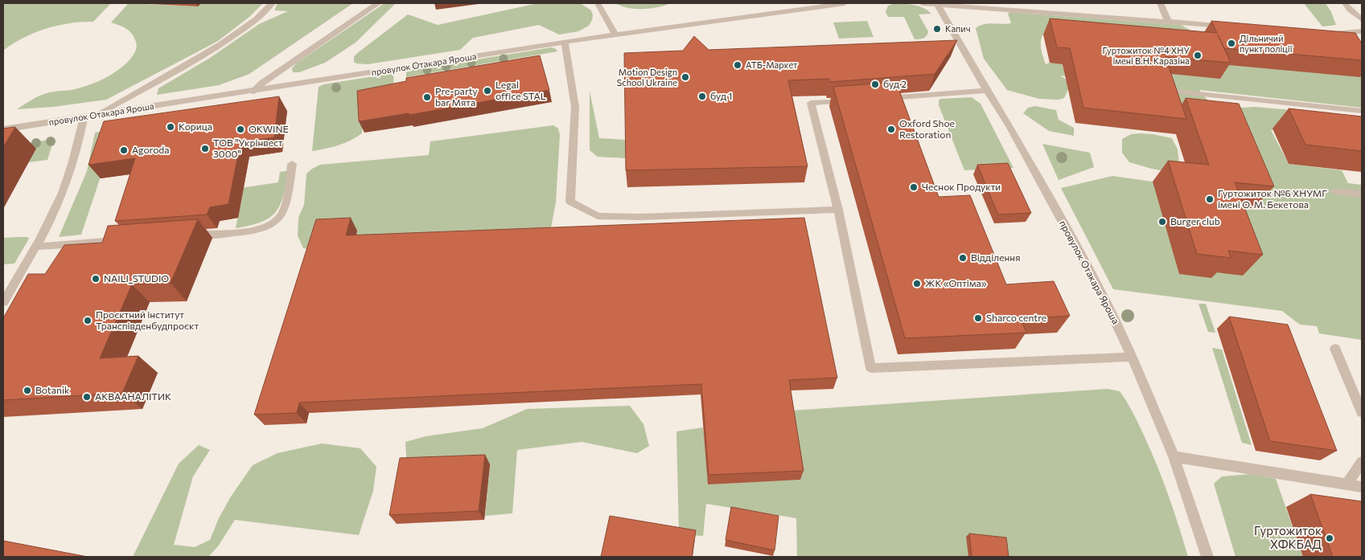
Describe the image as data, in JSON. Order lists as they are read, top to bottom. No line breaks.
{"streets":{"street":["провулок Отакара Яроша"]},"places":["Капич","Дільничий пункт поліції","Гуртожиток №4 ХНУ імені В.Н. Каразіна","АТБ-Маркет","Motion Design School Ukraine","буд 2","Legal office STAL","буд 1","Pre-party bar Мята","Корица","OKWINE","Oxford Shoe Restoration","ТОВ \"Укрінвест 3000\"","Agoroda","Чеснок Продукти","Гуртожиток №6 ХНУМГ імені О. М. Бекетова","Burger club","Відділення","NAILI_STUDIO","ЖК «Оптіма»","Sharco centre","Проєктний інститут Транспівденбудпроєкт","Botanik","АКВААНАЛІТИК","Гуртожиток ХФКБАД"]}
